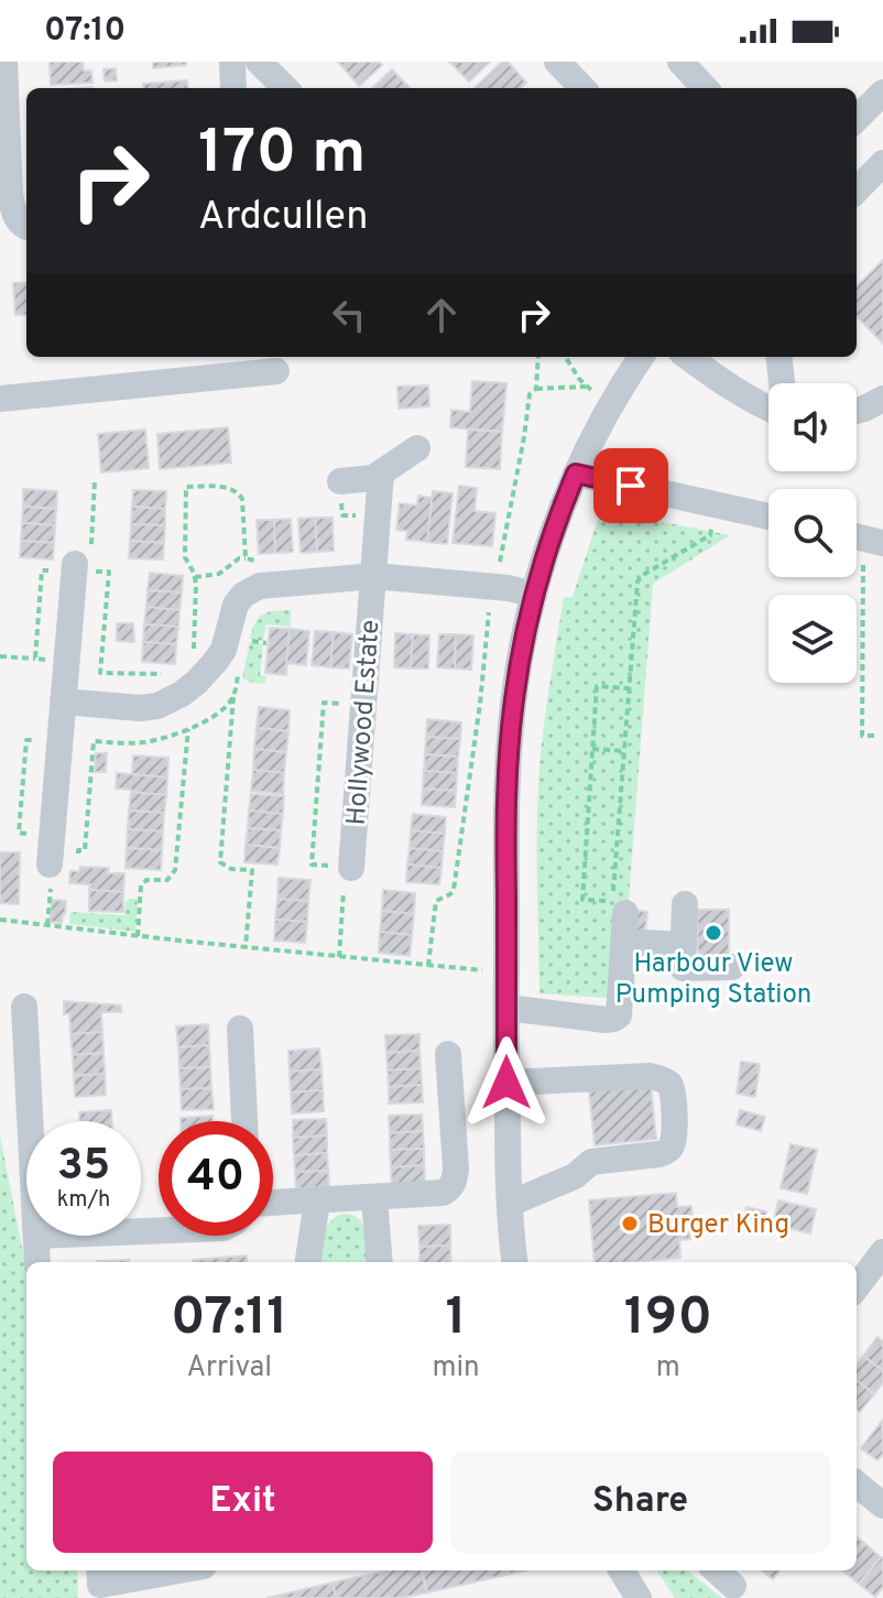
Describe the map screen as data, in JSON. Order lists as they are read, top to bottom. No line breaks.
{"streets":{"street":["Hollywood Estate"]},"places":["Harbour View Pumping Station","Burger King"],"page":{"status":"07:10","turn":["170 m","Ardcullen"],"speed":"35 km/h","limit":"40","eta":["07:11","Arrival","1","min","190","m"],"buttons":["Exit","Share"]}}
